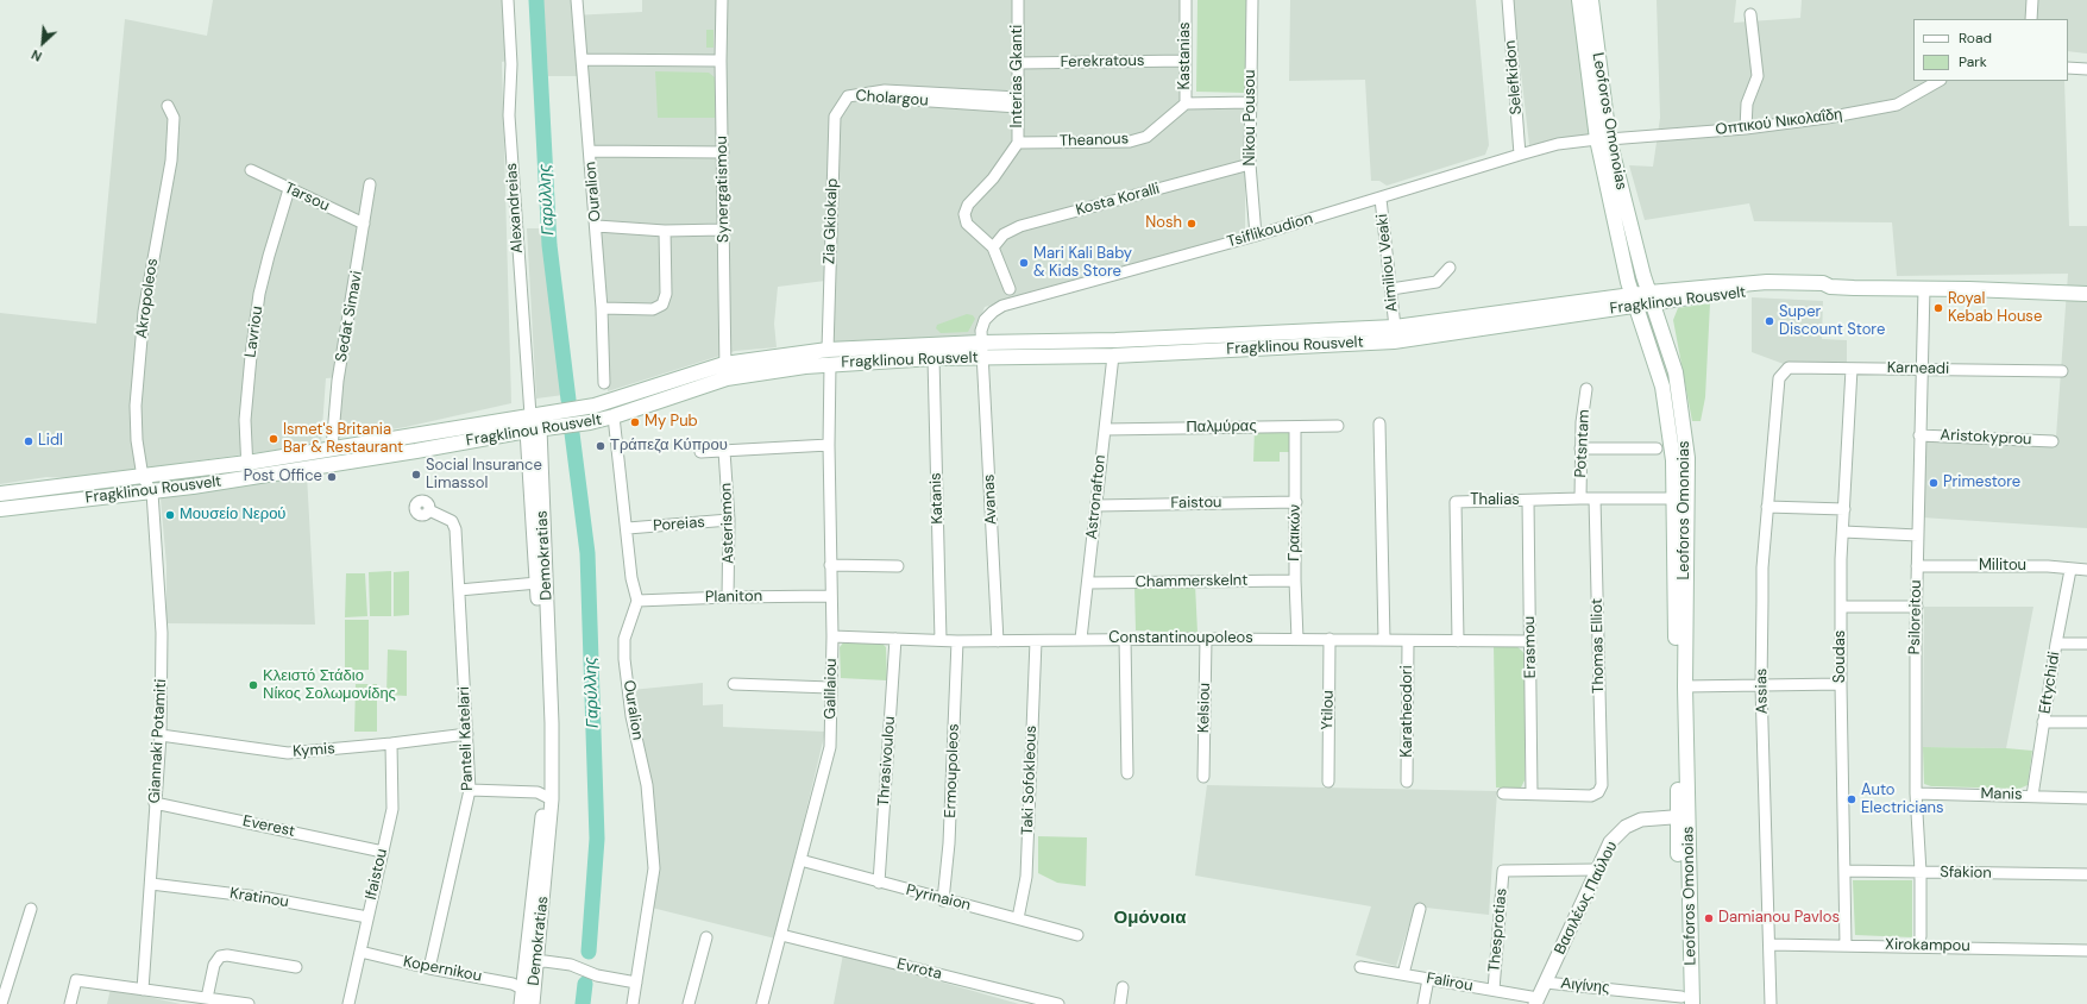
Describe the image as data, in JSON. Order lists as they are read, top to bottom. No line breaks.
{"streets":{"main road":["Leoforos Omonoias","Fragklinou Rousvelt"],"street":["Kastanias","Ferekratous","Interias Gkanti","Selefkidon","Cholargou","Nikou Pousou","Οπτικού Νικολαΐδη","Theanous","Synergatismou","Ouralion","Tarsou","Kosta Koralli","Alexandreias","Zia Gkiokalp","Tsiflikoudion","Aimiliou Veaki","Akropoleos","Sedat Simavi","Lavriou","Karneadi","Παλμύρας","Aristokyprou","Potsntam","Astronafton","Katanis","Avanas","Thalias","Faistou","Asterismon","Poreias","Γραικών","Demokratias","Militou","Chammerskelnt","Planiton","Psiloreitou","Constantinoupoleos","Thomas Elliot","Erasmou","Soudas","Eftychidi","Galilaiou","Assias","Kelsiou","Ytilou","Karatheodori","Panteli Katelari","Giannaki Potamiti","Kymis","Thrasivoulou","Ermoupoleos","Taki Sofokleous","Manis","Everest","Sfakion","Ifaistou","Kratinou","Pyrinaion","Βασιλέως Παύλου","Thesprotias","Xirokampou","Kopernikou","Evrota","Falirou","Αιγίνης"]},"crossings":[["Kastanias","Ferekratous"],["Kastanias","Nikou Pousou"],["Kastanias","Theanous"],["Ferekratous","Interias Gkanti"],["Interias Gkanti","Cholargou"],["Interias Gkanti","Theanous"],["Interias Gkanti","Kosta Koralli"],["Selefkidon","Tsiflikoudion"],["Cholargou","Zia Gkiokalp"],["Nikou Pousou","Kosta Koralli"],["Nikou Pousou","Tsiflikoudion"],["Leoforos Omonoias","Οπτικού Νικολαΐδη"],["Leoforos Omonoias","Tsiflikoudion"],["Leoforos Omonoias","Fragklinou Rousvelt"],["Leoforos Omonoias","Thalias"],["Leoforos Omonoias","Βασιλέως Παύλου"],["Leoforos Omonoias","Αιγίνης"],["Οπτικού Νικολαΐδη","Tsiflikoudion"],["Synergatismou","Fragklinou Rousvelt"],["Ouralion","Planiton"],["Tarsou","Sedat Simavi"],["Tarsou","Lavriou"],["Alexandreias","Fragklinou Rousvelt"],["Zia Gkiokalp","Fragklinou Rousvelt"],["Zia Gkiokalp","Galilaiou"],["Tsiflikoudion","Aimiliou Veaki"],["Tsiflikoudion","Fragklinou Rousvelt"],["Tsiflikoudion","Avanas"],["Aimiliou Veaki","Fragklinou Rousvelt"],["Akropoleos","Fragklinou Rousvelt"],["Akropoleos","Giannaki Potamiti"],["Fragklinou Rousvelt","Sedat Simavi"],["Fragklinou Rousvelt","Lavriou"],["Fragklinou Rousvelt","Astronafton"],["Fragklinou Rousvelt","Katanis"],["Fragklinou Rousvelt","Avanas"],["Fragklinou Rousvelt","Demokratias"],["Fragklinou Rousvelt","Psiloreitou"],["Fragklinou Rousvelt","Galilaiou"],["Fragklinou Rousvelt","Giannaki Potamiti"],["Karneadi","Psiloreitou"],["Karneadi","Soudas"],["Karneadi","Assias"],["Παλμύρας","Astronafton"],["Παλμύρας","Γραικών"],["Aristokyprou","Psiloreitou"],["Potsntam","Thalias"],["Astronafton","Faistou"],["Astronafton","Chammerskelnt"],["Astronafton","Constantinoupoleos"],["Katanis","Constantinoupoleos"],["Avanas","Constantinoupoleos"],["Thalias","Constantinoupoleos"],["Thalias","Thomas Elliot"],["Thalias","Erasmou"],["Faistou","Γραικών"],["Asterismon","Poreias"],["Asterismon","Planiton"],["Γραικών","Chammerskelnt"],["Γραικών","Constantinoupoleos"],["Demokratias","Kopernikou"],["Militou","Psiloreitou"],["Militou","Eftychidi"],["Planiton","Galilaiou"],["Psiloreitou","Manis"],["Psiloreitou","Sfakion"],["Psiloreitou","Xirokampou"],["Constantinoupoleos","Erasmou"],["Constantinoupoleos","Galilaiou"],["Constantinoupoleos","Kelsiou"],["Constantinoupoleos","Ytilou"],["Constantinoupoleos","Karatheodori"],["Constantinoupoleos","Thrasivoulou"],["Constantinoupoleos","Ermoupoleos"],["Constantinoupoleos","Taki Sofokleous"],["Thomas Elliot","Erasmou"],["Soudas","Sfakion"],["Soudas","Xirokampou"],["Eftychidi","Manis"],["Galilaiou","Pyrinaion"],["Galilaiou","Evrota"],["Assias","Xirokampou"],["Panteli Katelari","Kymis"],["Panteli Katelari","Kopernikou"],["Giannaki Potamiti","Kymis"],["Giannaki Potamiti","Everest"],["Giannaki Potamiti","Kratinou"],["Kymis","Ifaistou"],["Thrasivoulou","Pyrinaion"],["Ermoupoleos","Pyrinaion"],["Taki Sofokleous","Pyrinaion"],["Everest","Ifaistou"],["Ifaistou","Kratinou"],["Ifaistou","Kopernikou"],["Βασιλέως Παύλου","Thesprotias"],["Βασιλέως Παύλου","Falirou"],["Βασιλέως Παύλου","Αιγίνης"],["Thesprotias","Falirou"]],"districts":["Ομόνοια"],"water":["Γαρύλλης"],"places":["Nosh","Mari Kali Baby & Kids Store","Royal Kebab House","Super Discount Store","My Pub","Ismet's Britania Bar & Restaurant","Lidl","Τράπεζα Κύπρου","Social Insurance Limassol","Post Office","Primestore","Μουσείο Νερού","Κλειστό Στάδιο Νίκος Σολωμονίδης","Auto Electricians","Damianou Pavlos"],"legend":["Road","Park"],"north":"bottom left"}
